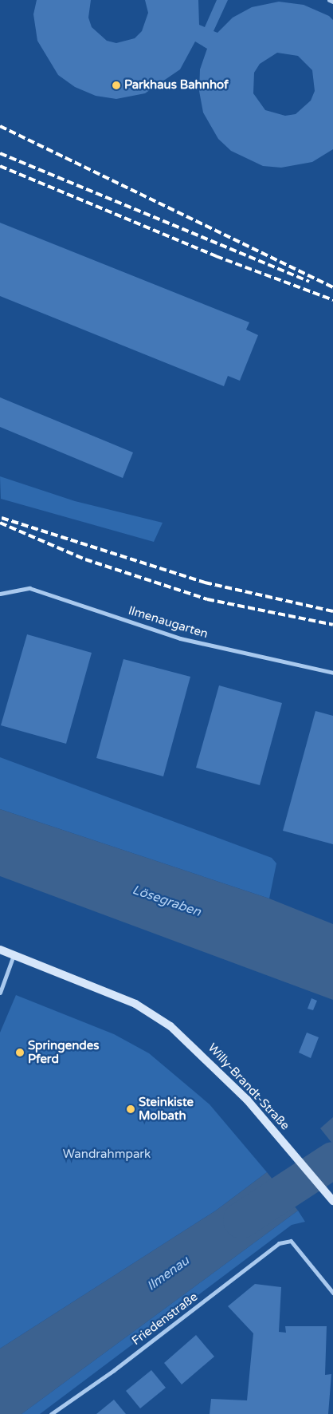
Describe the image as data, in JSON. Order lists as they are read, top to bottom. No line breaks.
{"streets":{"main road":["Willy-Brandt-Straße"],"street":["Ilmenaugarten","Friedenstraße"]},"water":["Lösegraben","Ilmenau"],"parks":["Wandrahmpark"],"places":["Parkhaus Bahnhof","Springendes Pferd","Steinkiste Molbath"]}
